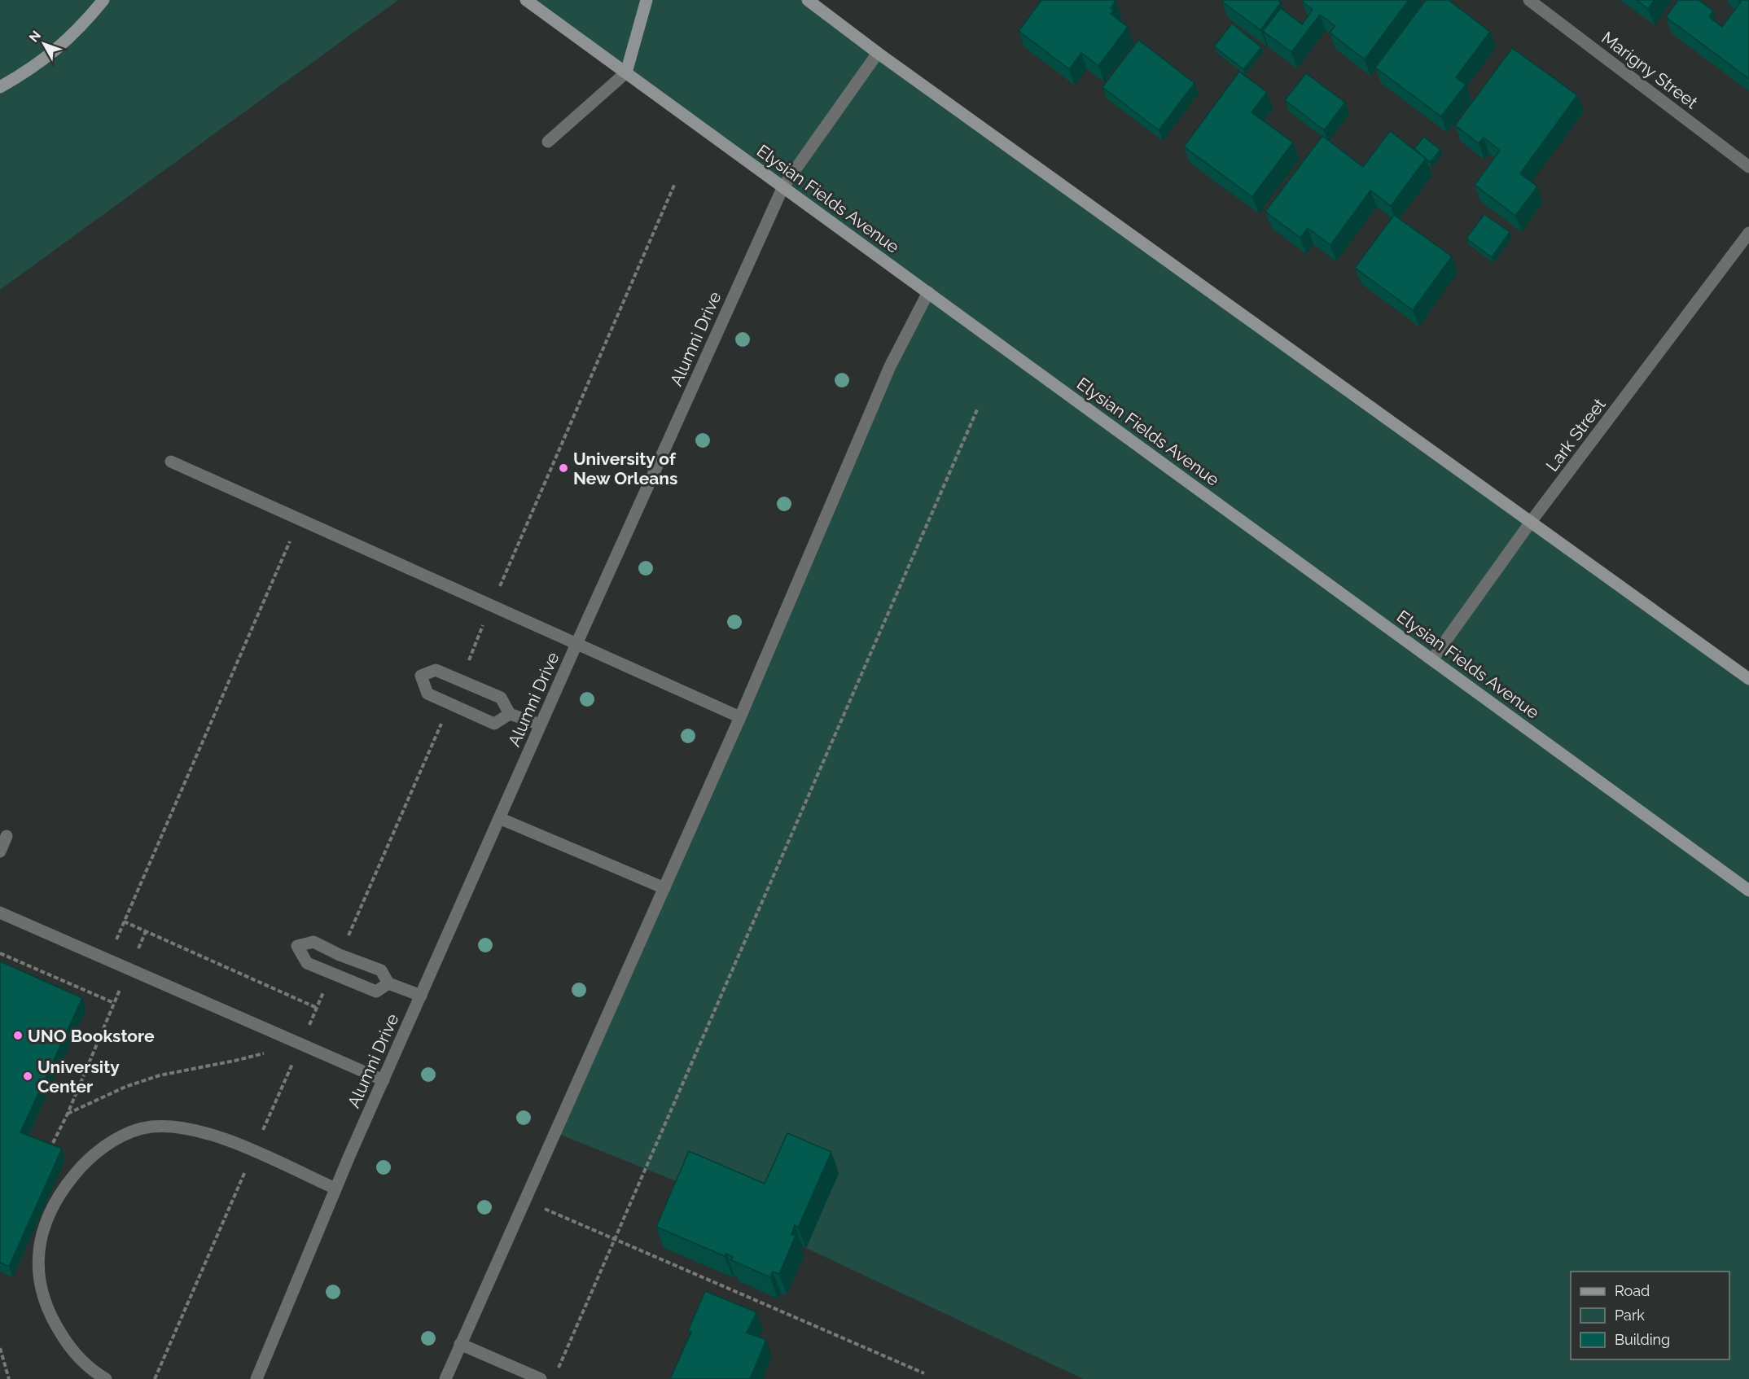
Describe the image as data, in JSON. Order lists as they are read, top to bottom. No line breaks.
{"streets":{"street":["Marigny Street","Elysian Fields Avenue","Alumni Drive","Lark Street"]},"crossings":[["Elysian Fields Avenue","Alumni Drive"],["Elysian Fields Avenue","Lark Street"]],"places":["University of New Orleans","UNO Bookstore","University Center"],"legend":["Road","Park","Building"],"north":"top left"}
